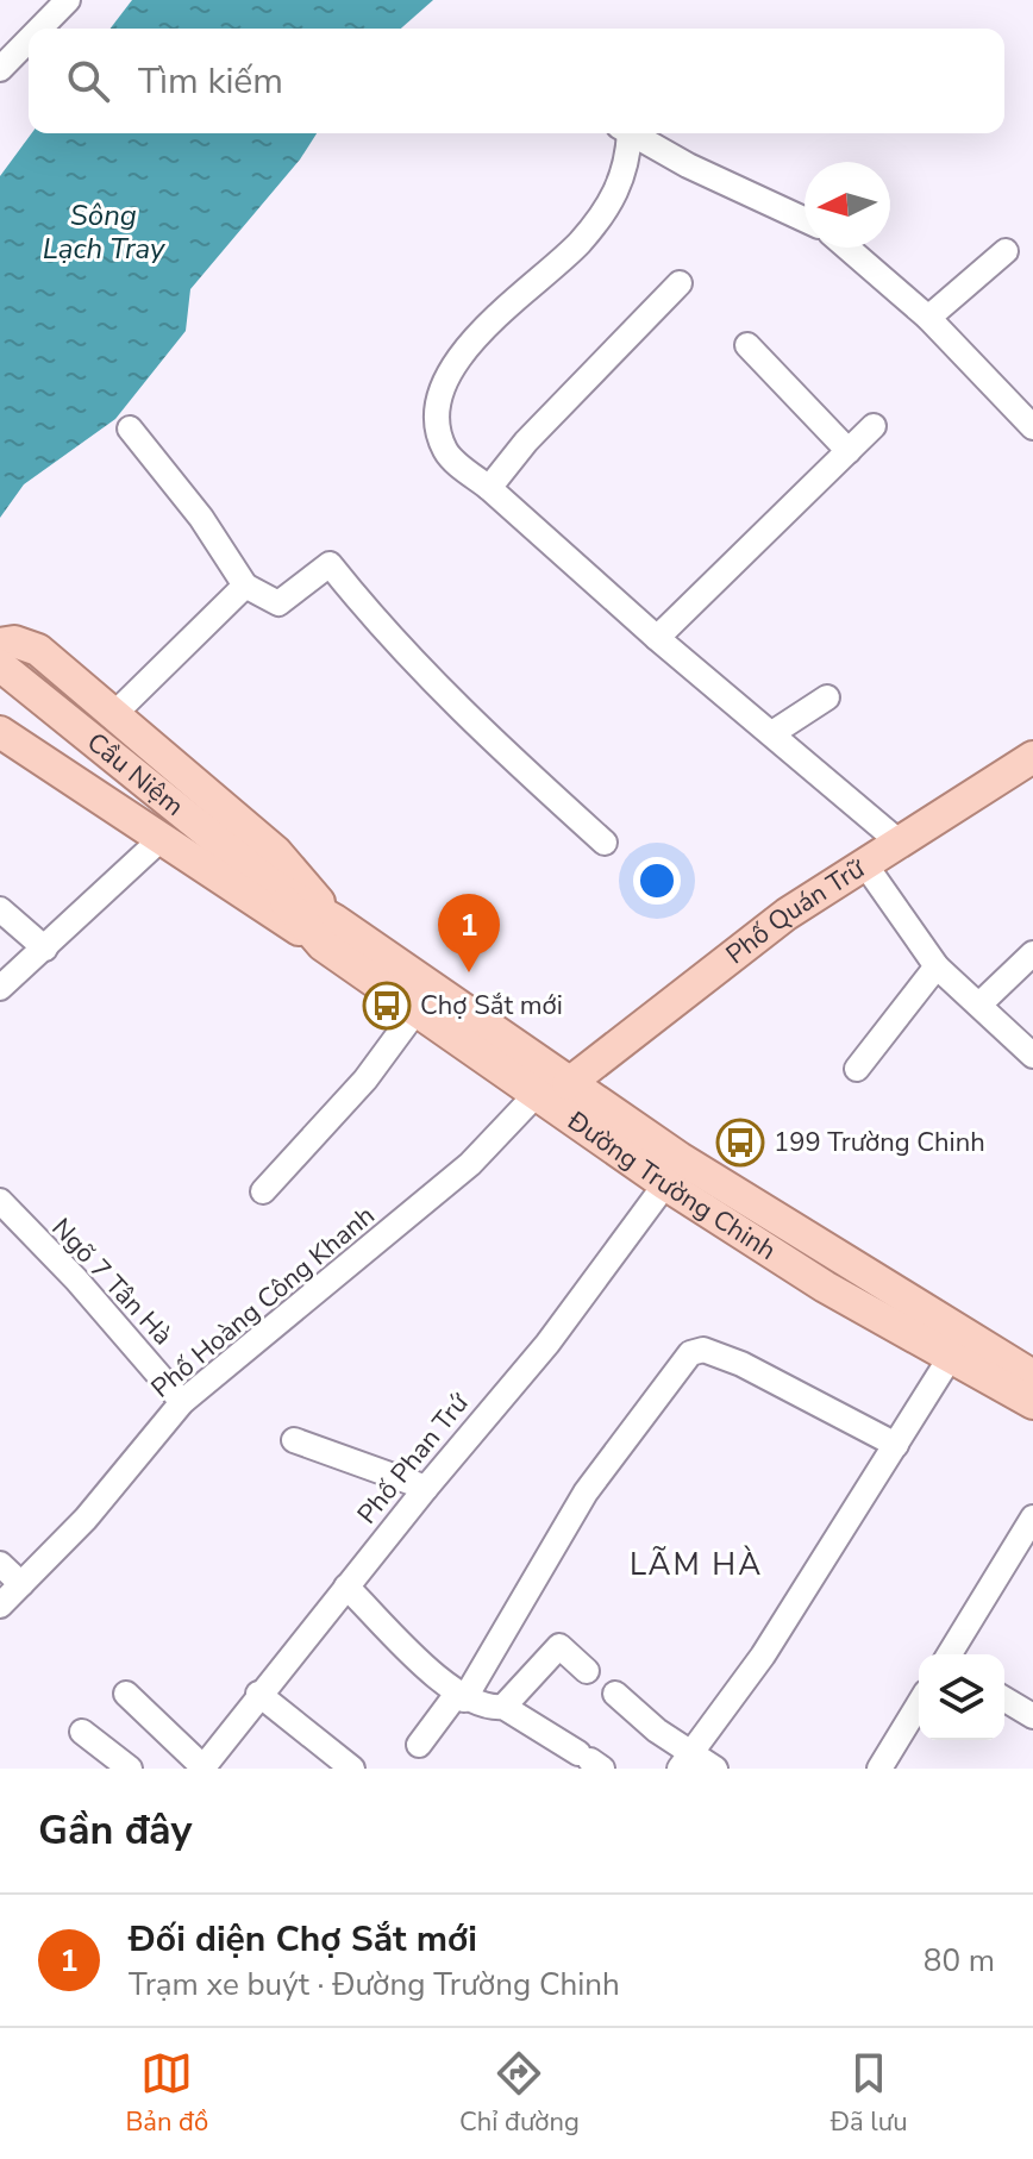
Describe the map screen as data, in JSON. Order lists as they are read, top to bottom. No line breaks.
{"streets":{"main road":["Cầu Niệm","Phố Quán Trữ","Đường Trường Chinh"],"street":["Ngõ 7 Tân Hà","Phố Hoàng Công Khanh","Phố Phan Trứ"]},"crossings":[["Cầu Niệm","Đường Trường Chinh"],["Phố Quán Trữ","Đường Trường Chinh"],["Đường Trường Chinh","Phố Hoàng Công Khanh"],["Đường Trường Chinh","Phố Phan Trứ"],["Ngõ 7 Tân Hà","Phố Hoàng Công Khanh"]],"districts":["LÃM HÀ"],"water":["Sông Lạch Tray"],"places":{"bus stop":["Chợ Sắt mới","199 Trường Chinh"]},"north":"left","page":{"search":"Tìm kiếm","pins":"1","heading":"Gần đây","list":[{"mark":"1","name":"Đối diện Chợ Sắt mới","note":"Trạm xe buýt · Đường Trường Chinh","value":"80 m"}],"nav":["Bản đồ","Chỉ đường","Đã lưu"]}}
